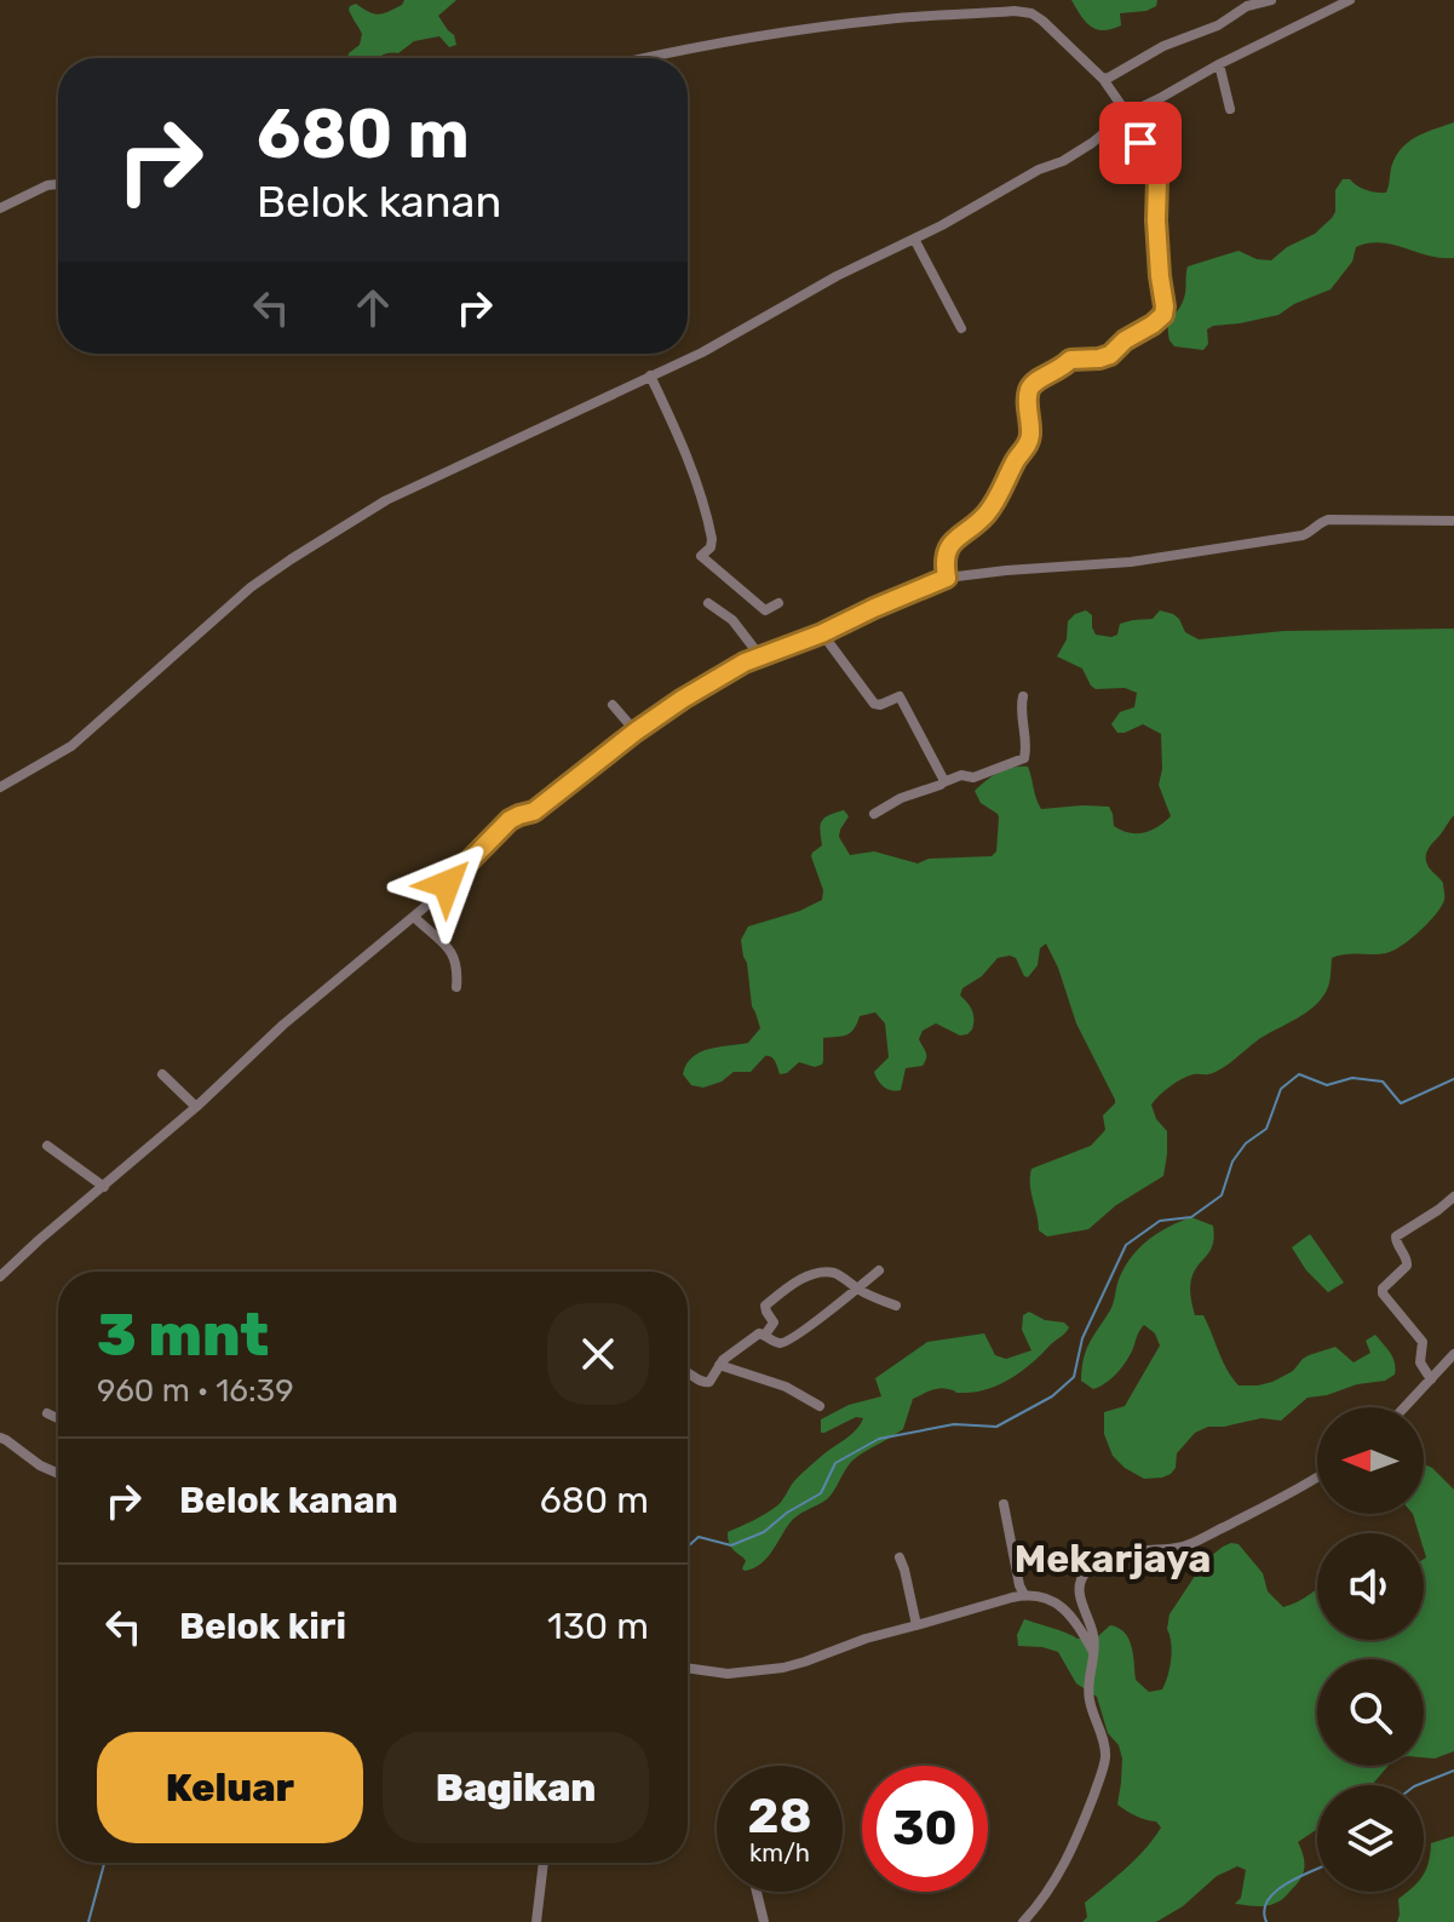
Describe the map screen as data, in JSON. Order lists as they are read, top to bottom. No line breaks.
{"districts":["Mekarjaya"],"north":"left","page":{"turn":["680 m","Belok kanan"],"heading":["3 mnt","960 m · 16:39"],"list":[{"name":"Belok kanan","value":"680 m"},{"name":"Belok kiri","value":"130 m"}],"buttons":["Keluar","Bagikan"],"speed":"28 km/h","limit":"30"}}
